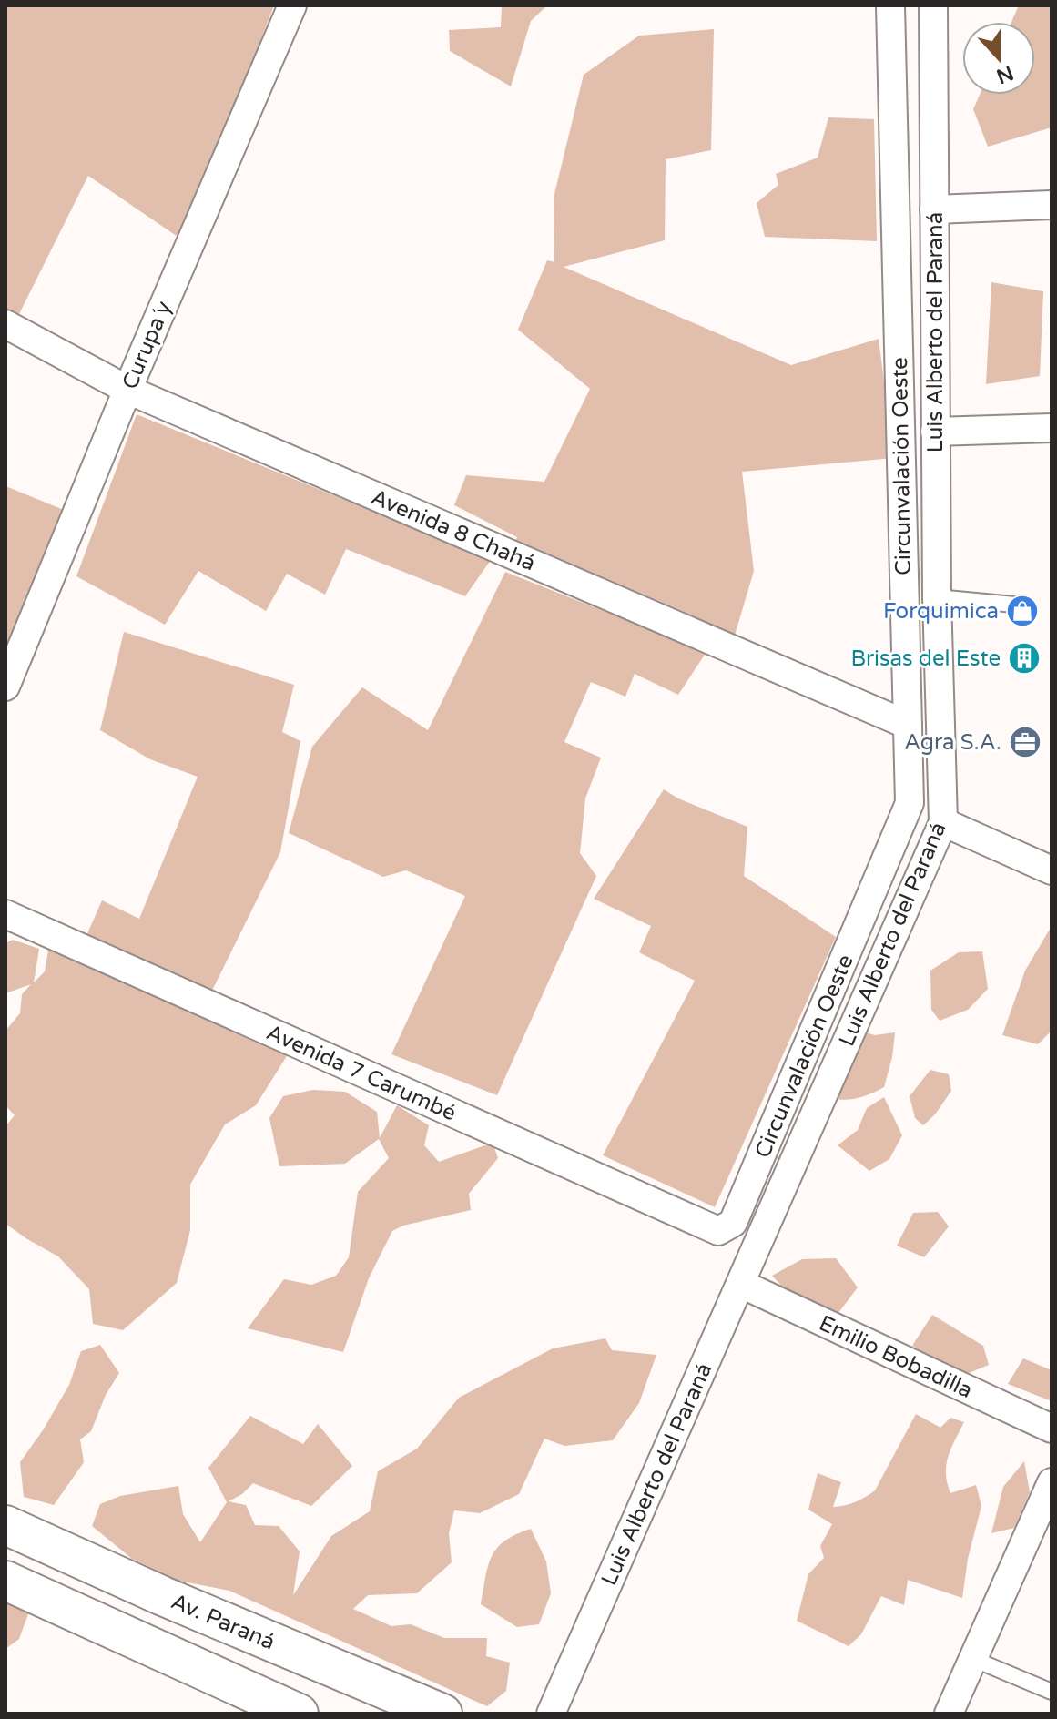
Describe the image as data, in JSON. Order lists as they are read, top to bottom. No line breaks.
{"streets":{"street":["Luis Alberto del Paraná","Curupa´y","Circunvalación Oeste","Avenida 8 Chahá","Avenida 7 Carumbé","Emilio Bobadilla","Av. Paraná"]},"crossings":[["Luis Alberto del Paraná","Emilio Bobadilla"],["Curupa´y","Avenida 8 Chahá"],["Circunvalación Oeste","Avenida 8 Chahá"],["Circunvalación Oeste","Avenida 7 Carumbé"]],"places":{"shop":["Forquimica"],"building":["Brisas del Este"],"office":["Agra S.A."]},"north":"bottom"}
